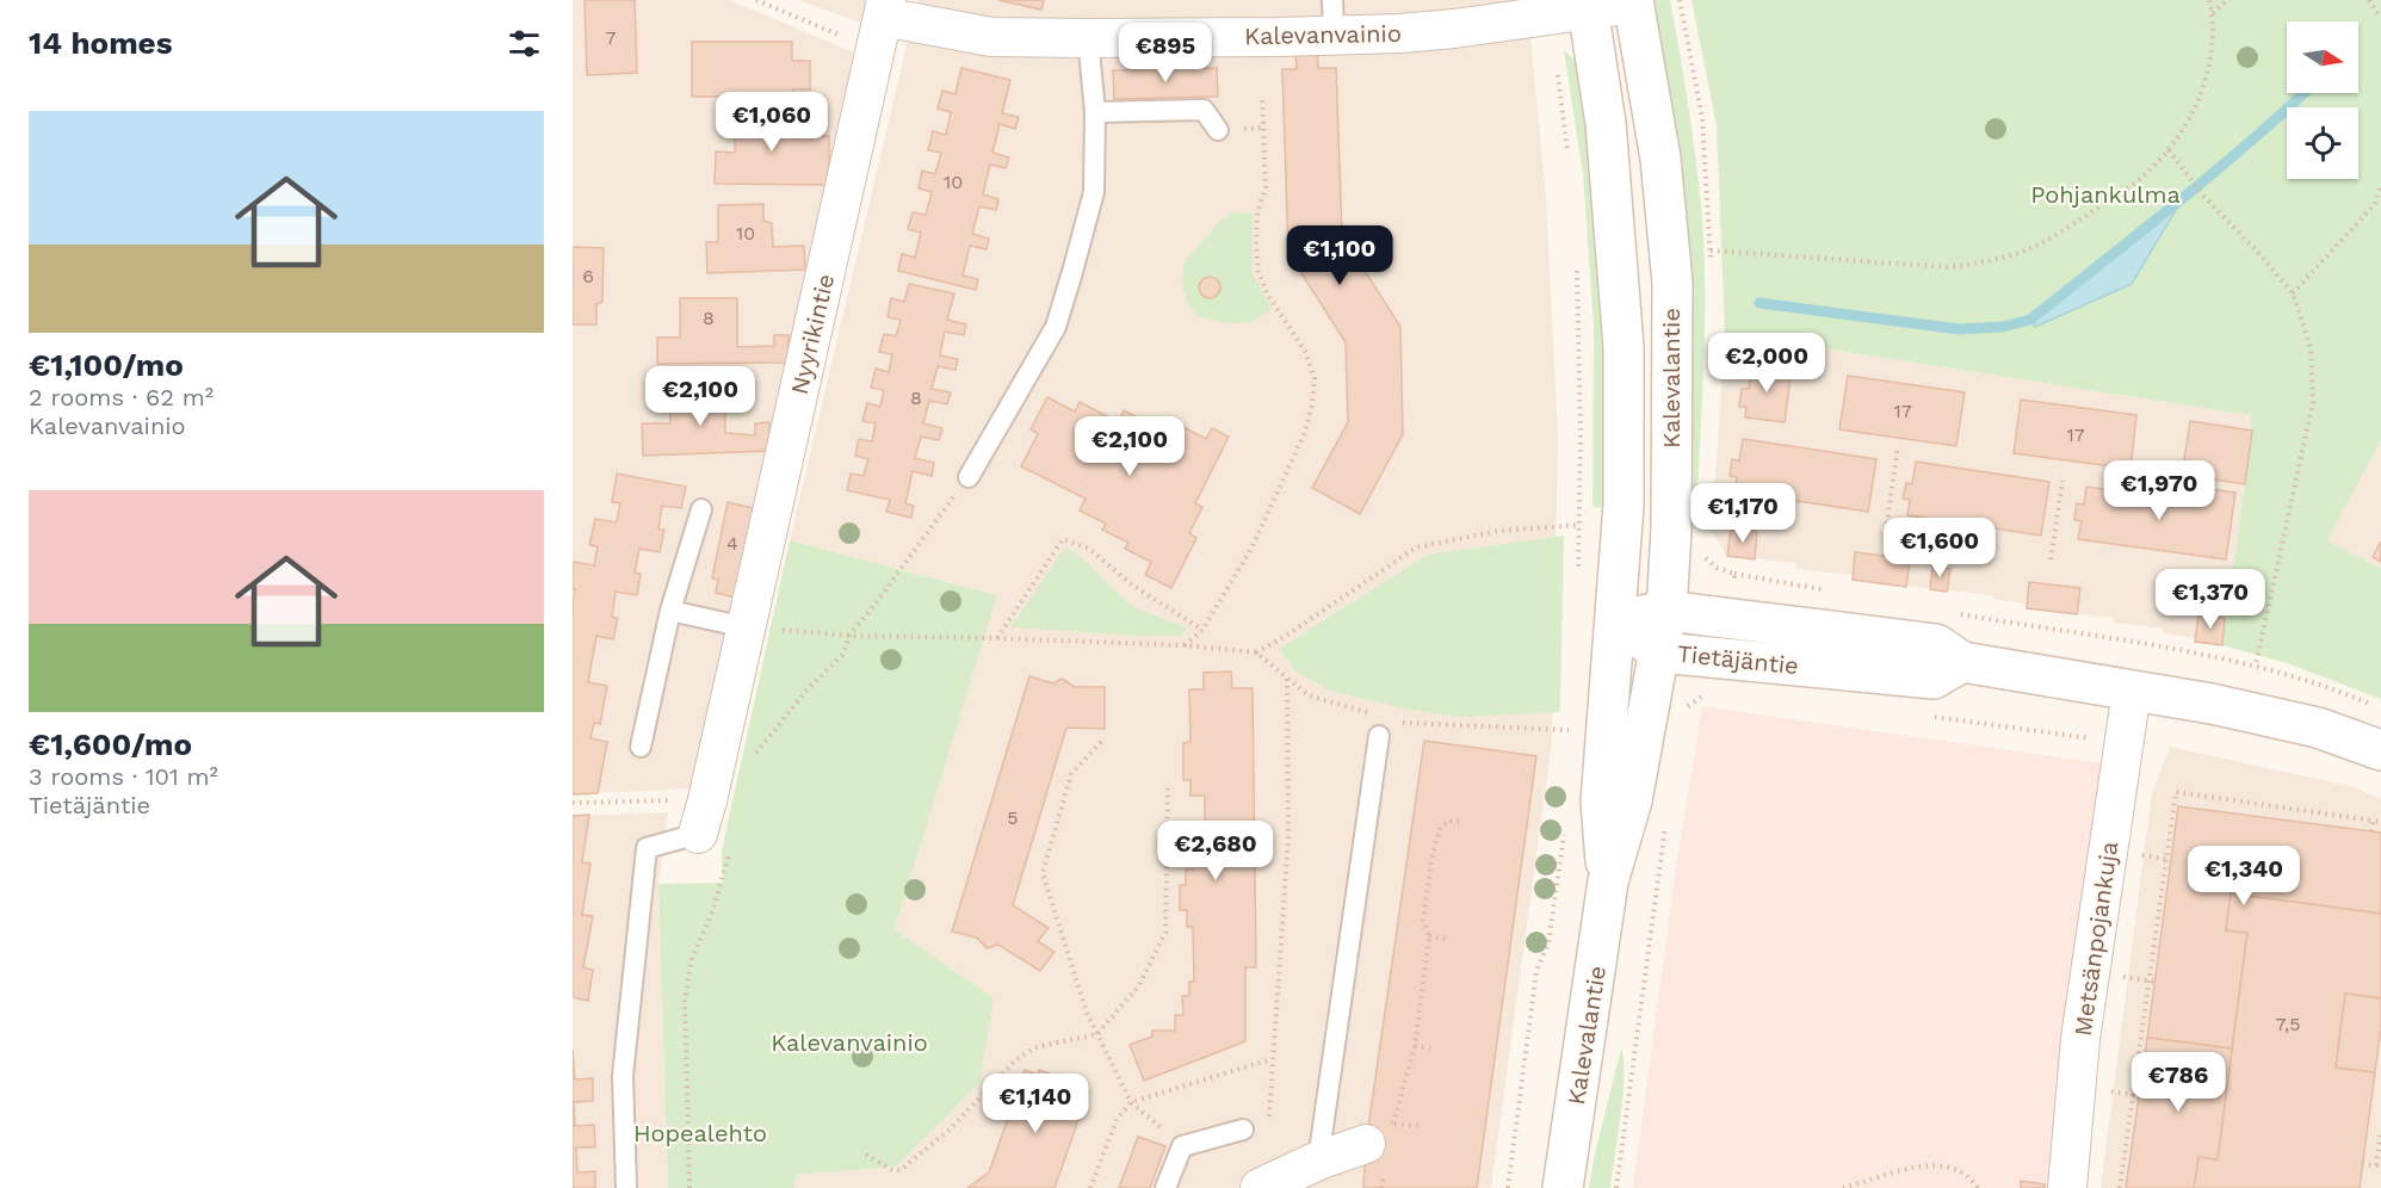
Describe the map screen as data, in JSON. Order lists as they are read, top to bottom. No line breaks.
{"streets":{"main road":["Kalevalantie","Tietäjäntie"],"street":["Kalevanvainio","Nyyrikintie","Metsänpojankuja"]},"crossings":[["Kalevanvainio","Nyyrikintie"],["Kalevanvainio","Kalevalantie"],["Kalevalantie","Tietäjäntie"],["Tietäjäntie","Metsänpojankuja"]],"parks":["Pohjankulma","Kalevanvainio","Hopealehto"],"house_numbers":["7","10","10","6","8","8","17","17","4","5","7,5"],"north":"right","page":{"heading":"14 homes","price":["€895","€1,060","€1,100","€2,000","€2,100","€2,100","€1,970","€1,170","€1,600","€1,370","€2,680","€1,340","€786","€1,140"],"list":[{"name":"€1,100/mo","note":"2 rooms · 62 m² · Kalevanvainio"},{"name":"€1,600/mo","note":"3 rooms · 101 m² · Tietäjäntie"}]}}
